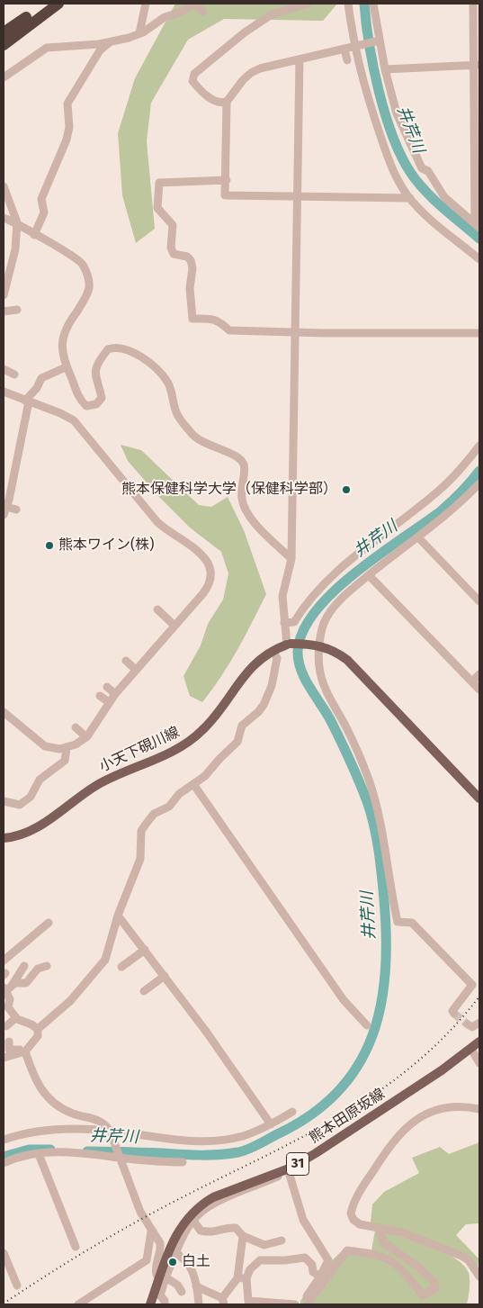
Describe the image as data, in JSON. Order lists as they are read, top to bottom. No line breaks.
{"streets":{"main road":["小天下硯川線","熊本田原坂線","31"]},"water":["井芹川"],"places":["熊本保健科学大学（保健科学部）","熊本ワイン(株)","白土"]}
